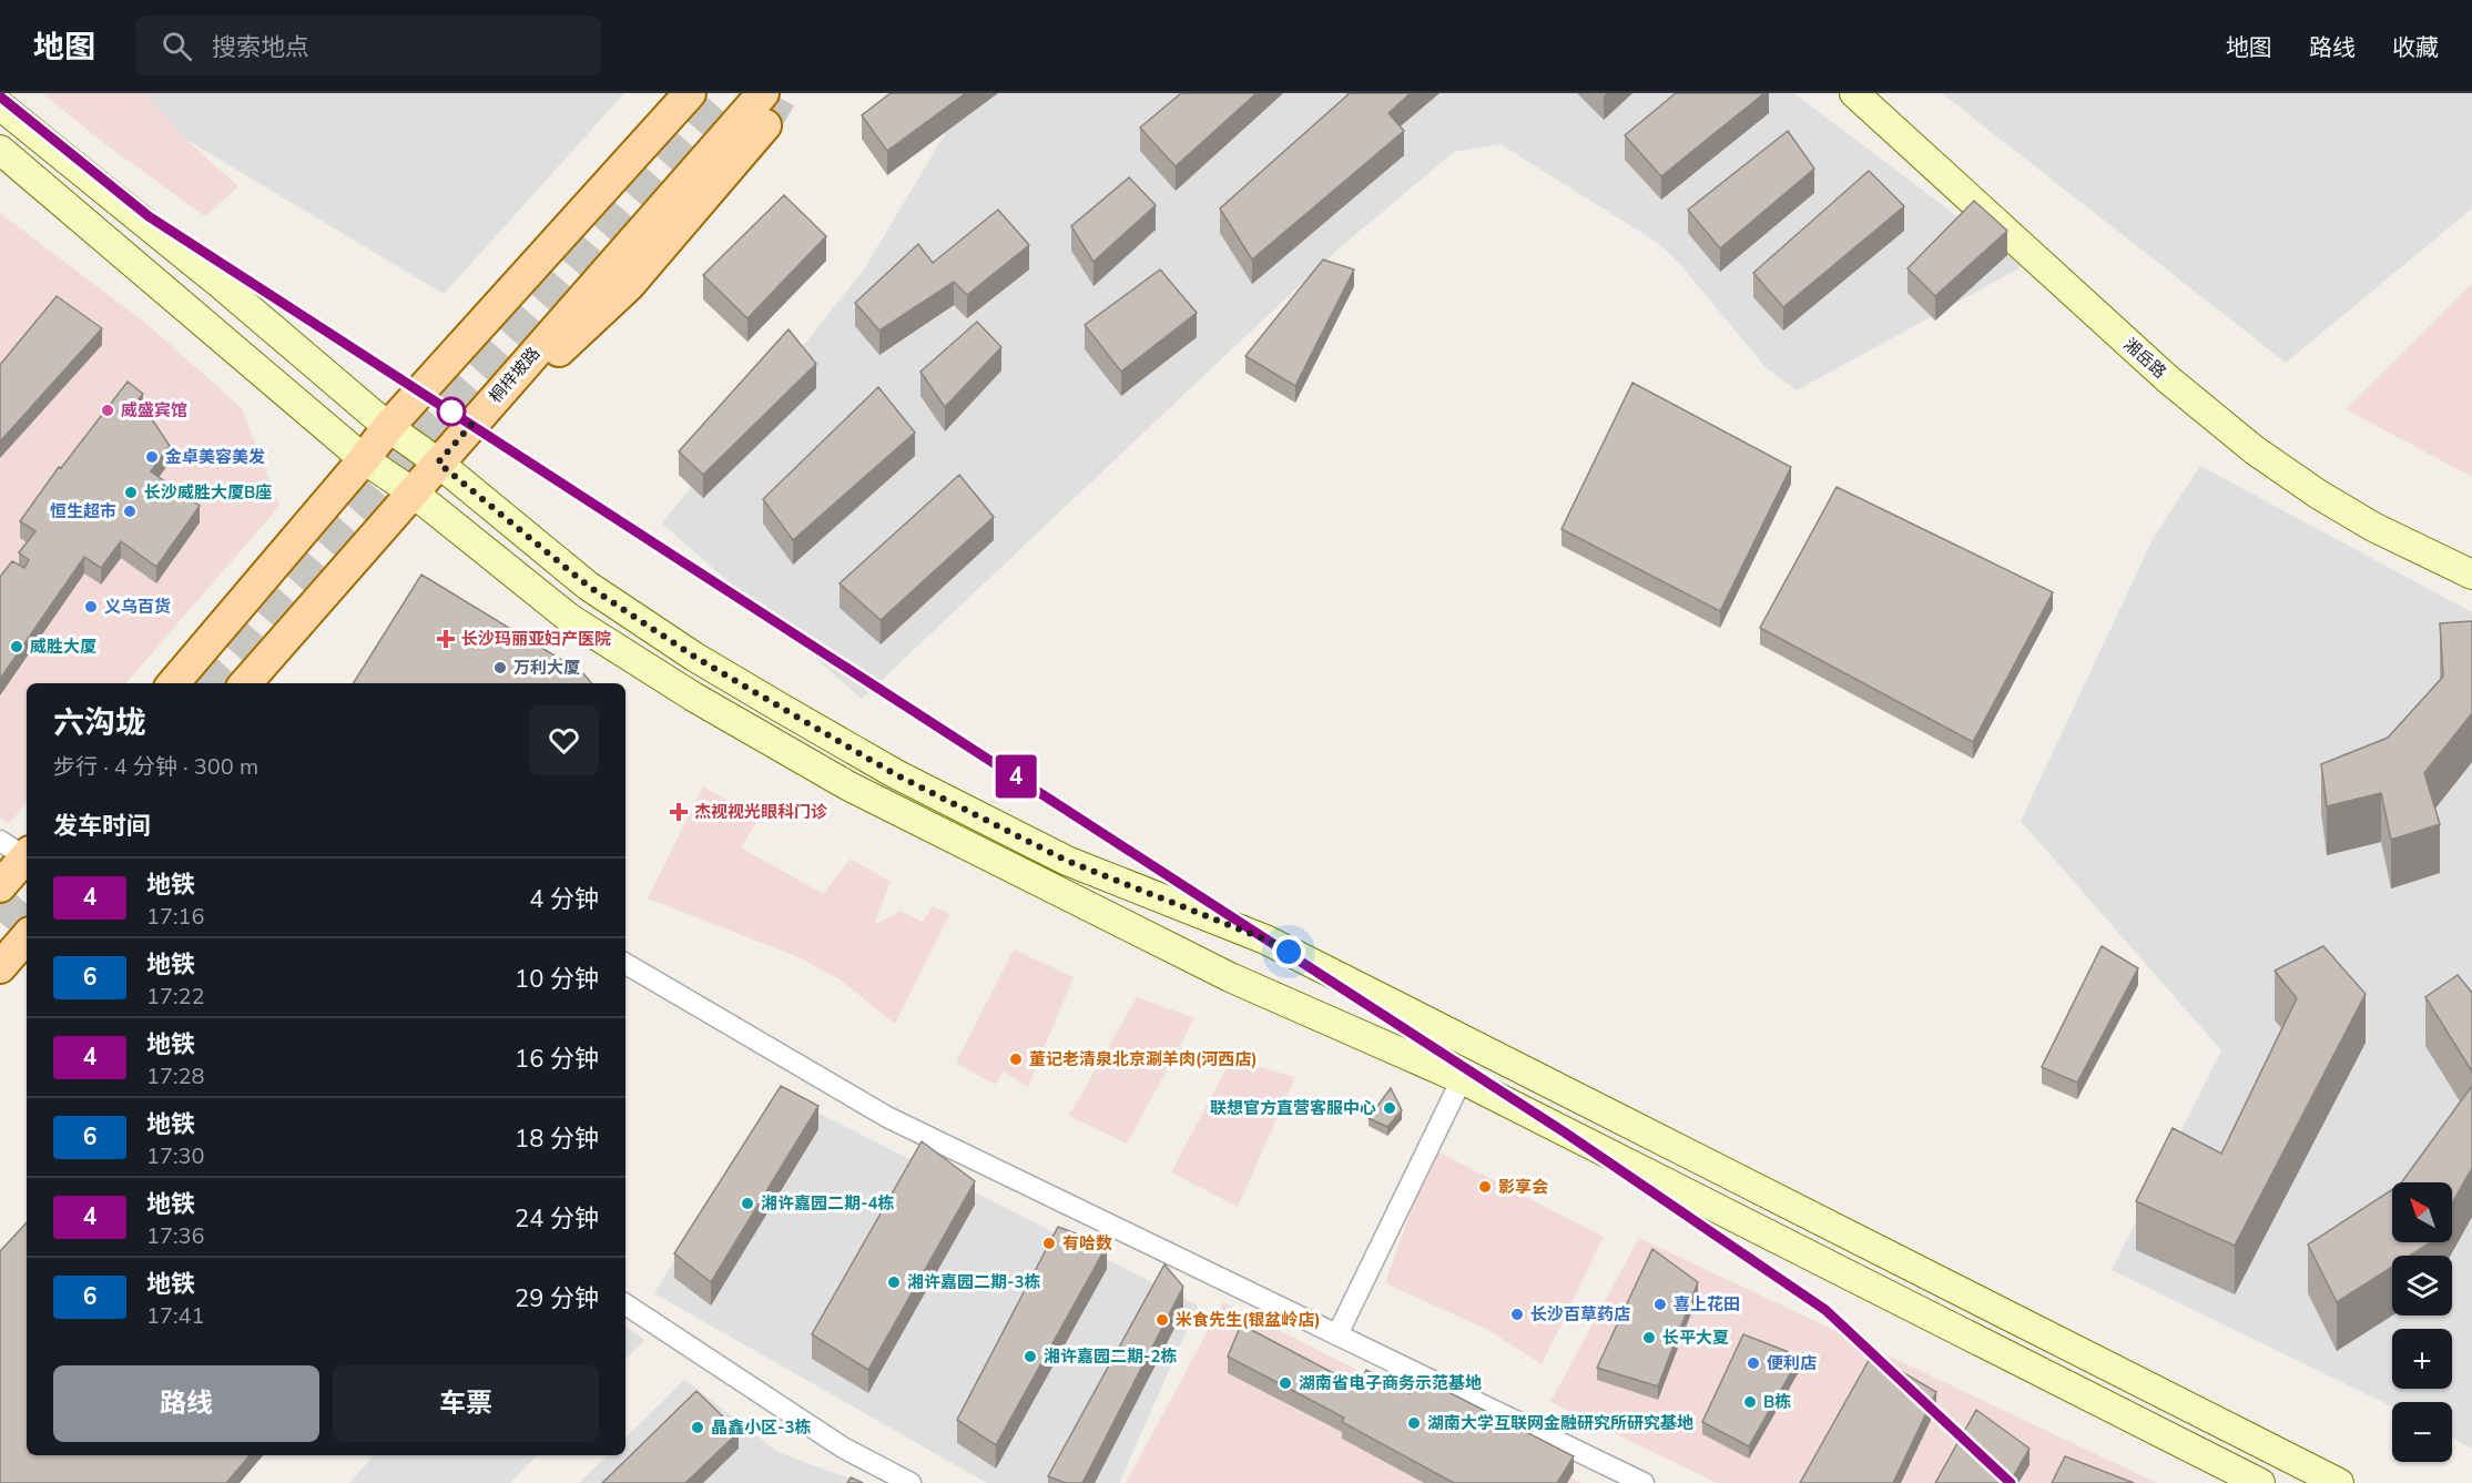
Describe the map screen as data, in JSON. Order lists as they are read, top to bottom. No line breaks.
{"streets":{"main road":["湘岳路","桐梓坡路"]},"places":{"other":["威盛宾馆","金卓美容美发","长沙威胜大厦B座","恒生超市","义乌百货","威胜大厦","万利大厦","董记老清泉北京涮羊肉(河西店)","联想官方直营客服中心","影享会","湘许嘉园二期-4栋","有哈数","湘许嘉园二期-3栋","喜上花田","长沙百草药店","米食先生(银盆岭店)","长平大夏","湘许嘉园二期-2栋","便利店","湖南省电子商务示范基地","B栋","湖南大学互联网金融研究所研究基地","晶鑫小区-3栋"],"health":["长沙玛丽亚妇产医院","杰视视光眼科门诊"]},"lines":["metro line 4"],"north":"top left","page":{"header":"地图","search":"搜索地点","nav":["地图","路线","收藏"],"on_map":"4","heading":[["六沟垅","步行 · 4 分钟 · 300 m"],"发车时间"],"list":[{"mark":"4","name":"地铁","note":"17:16","value":"4 分钟"},{"mark":"6","name":"地铁","note":"17:22","value":"10 分钟"},{"mark":"4","name":"地铁","note":"17:28","value":"16 分钟"},{"mark":"6","name":"地铁","note":"17:30","value":"18 分钟"},{"mark":"4","name":"地铁","note":"17:36","value":"24 分钟"},{"mark":"6","name":"地铁","note":"17:41","value":"29 分钟"}],"map_buttons":["+","−"],"buttons":["路线","车票"]}}
